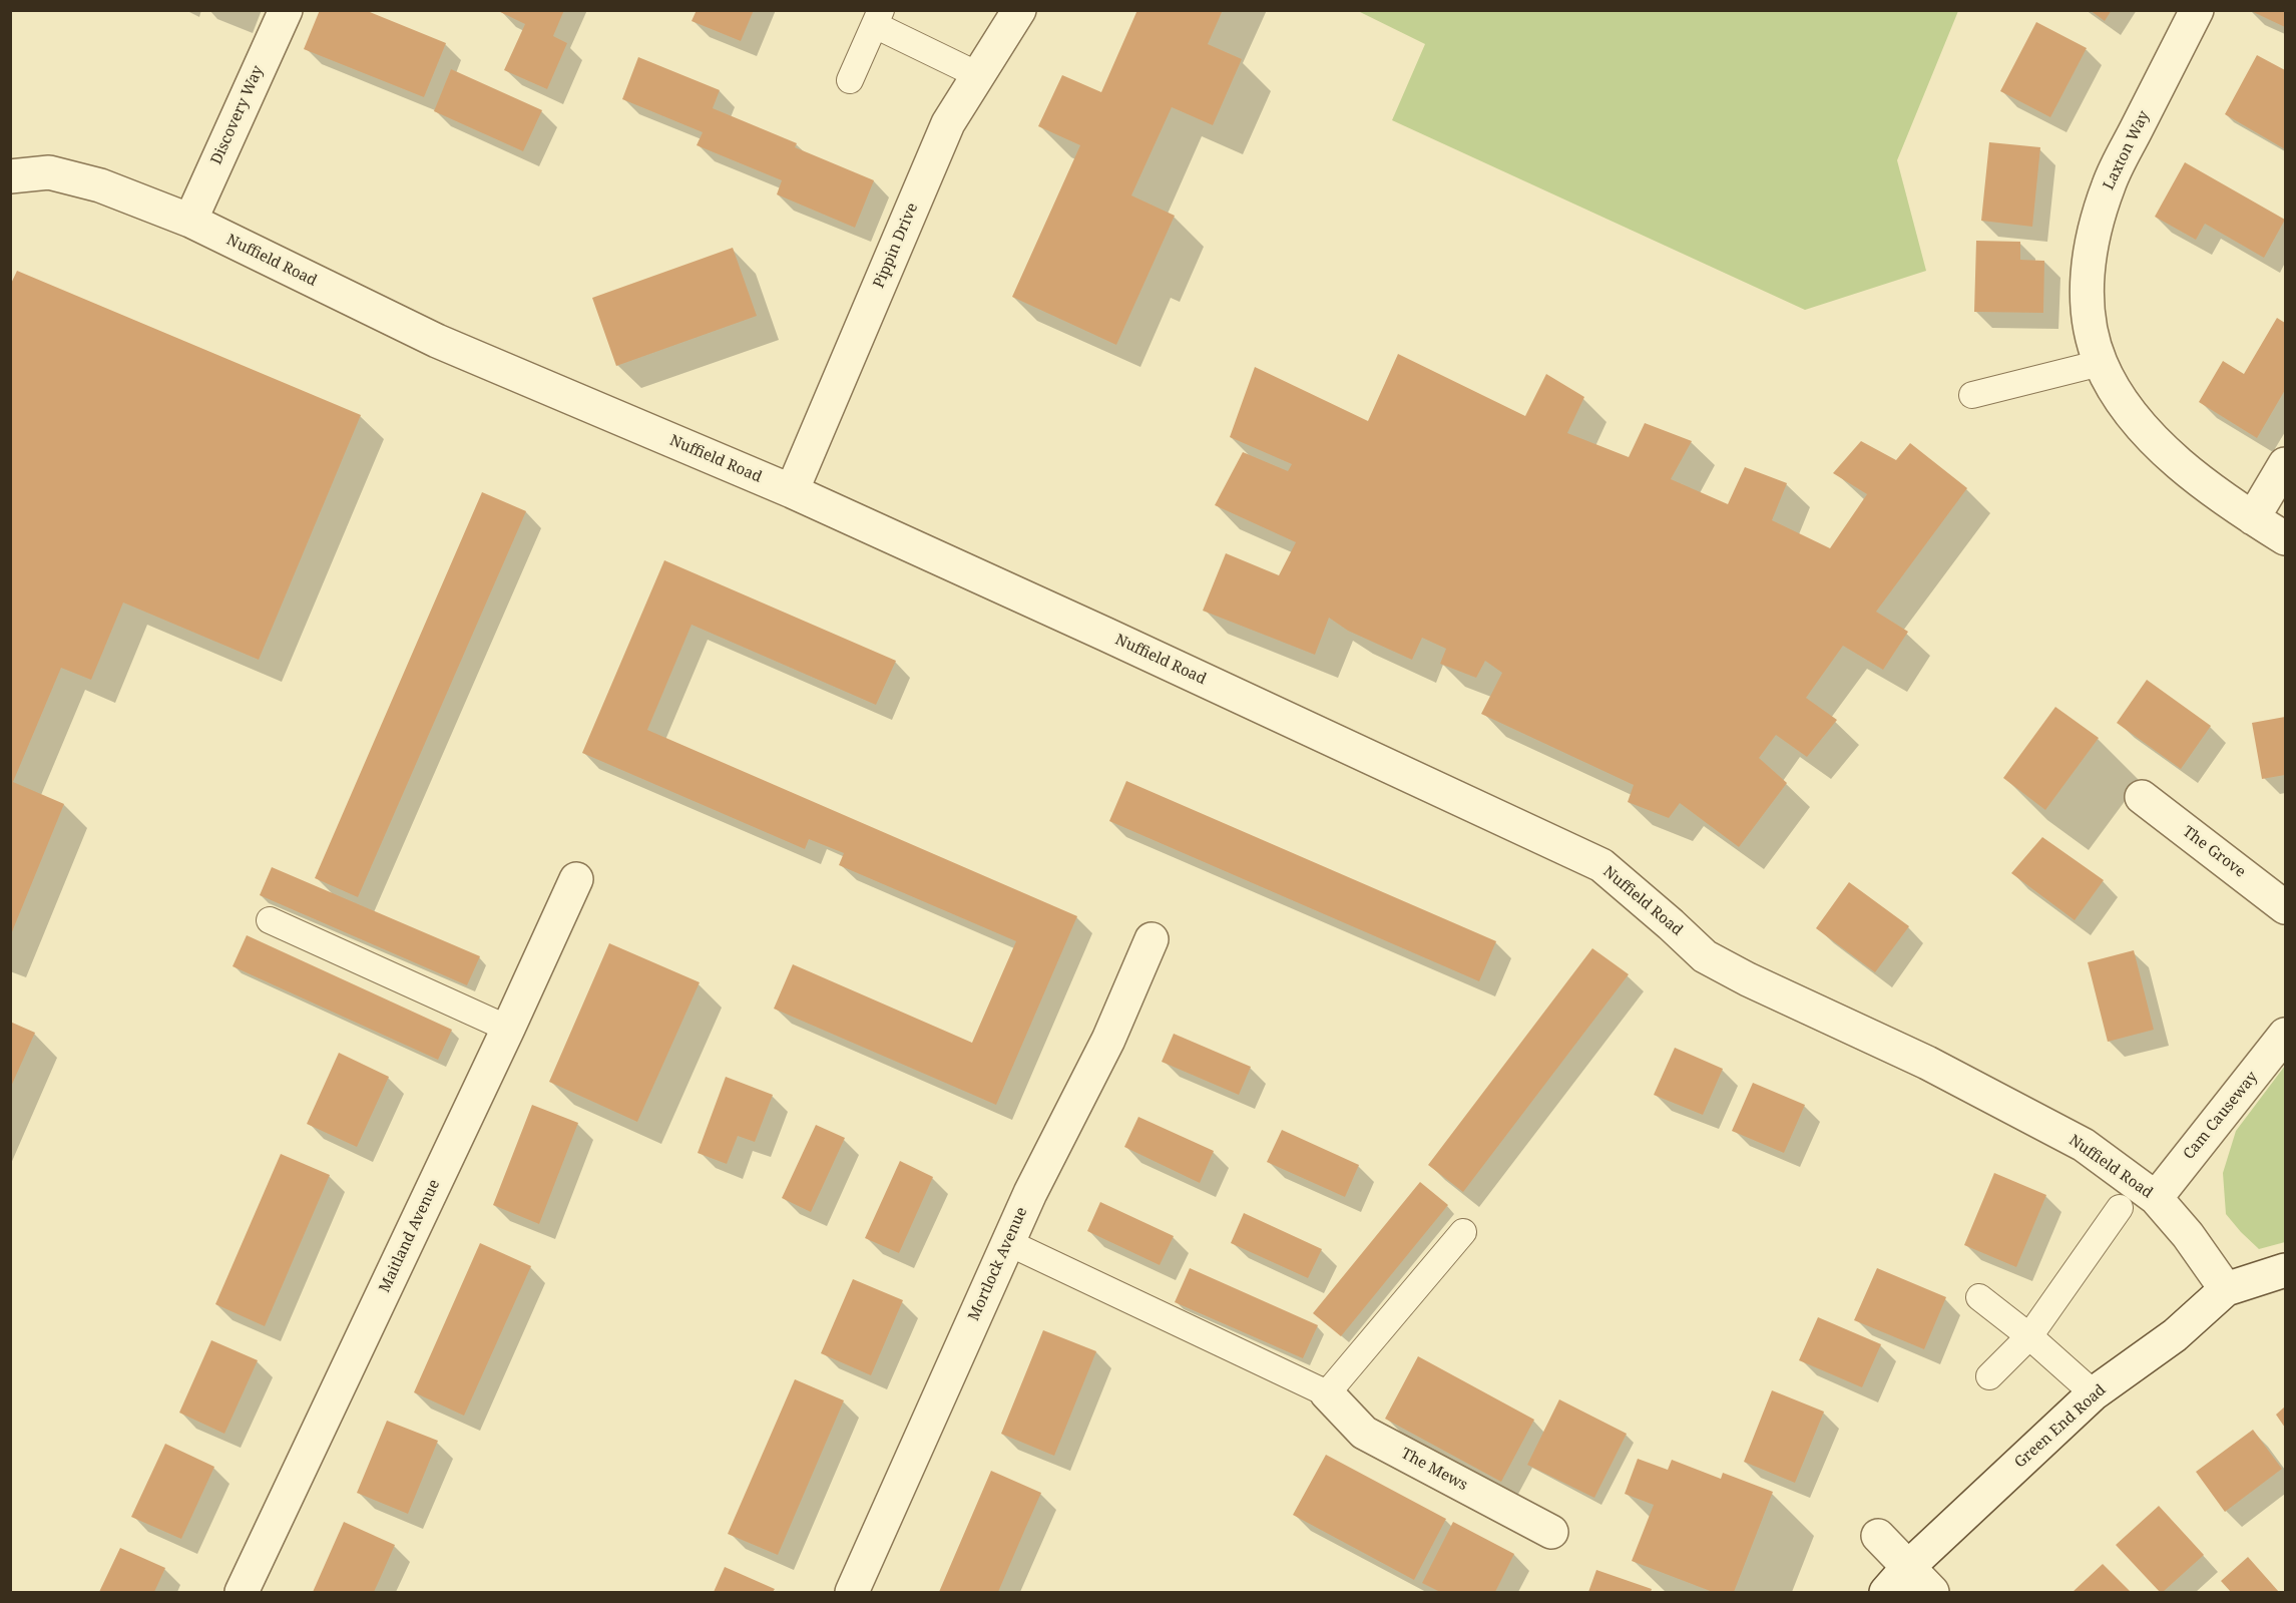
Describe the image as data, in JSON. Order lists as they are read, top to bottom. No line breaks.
{"streets":{"street":["Discovery Way","Laxton Way","Pippin Drive","Nuffield Road","The Grove","Cam Causeway","Maitland Avenue","Mortlock Avenue","Green End Road","The Mews"]},"crossings":[["Discovery Way","Nuffield Road"],["Pippin Drive","Nuffield Road"],["Nuffield Road","Cam Causeway"],["Nuffield Road","Green End Road"]]}
